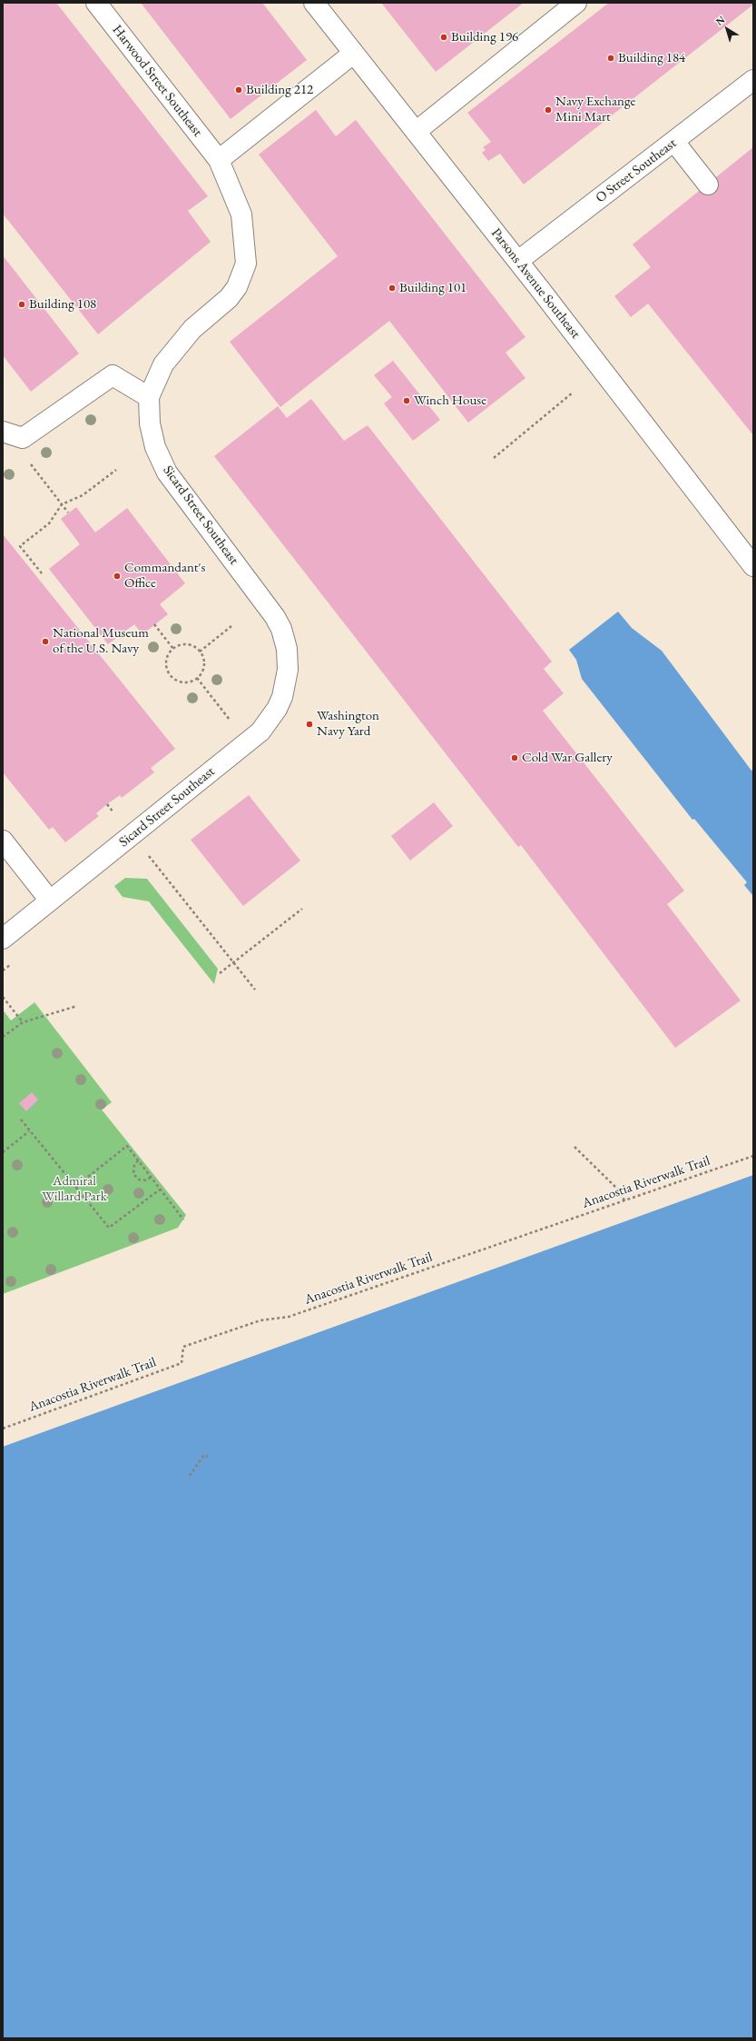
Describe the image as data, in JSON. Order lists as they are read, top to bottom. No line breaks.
{"streets":{"street":["Harwood Street Southeast","O Street Southeast","Parsons Avenue Southeast","Sicard Street Southeast"],"path":["Anacostia Riverwalk Trail"]},"crossings":[["Harwood Street Southeast","Sicard Street Southeast"],["O Street Southeast","Parsons Avenue Southeast"]],"parks":["Admiral Willard Park"],"places":["Building 196","Building 184","Building 212","Navy Exchange Mini Mart","Building 101","Building 108","Winch House","Commandant's Office","National Museum of the U.S. Navy","Washington Navy Yard","Cold War Gallery"],"north":"top left"}
